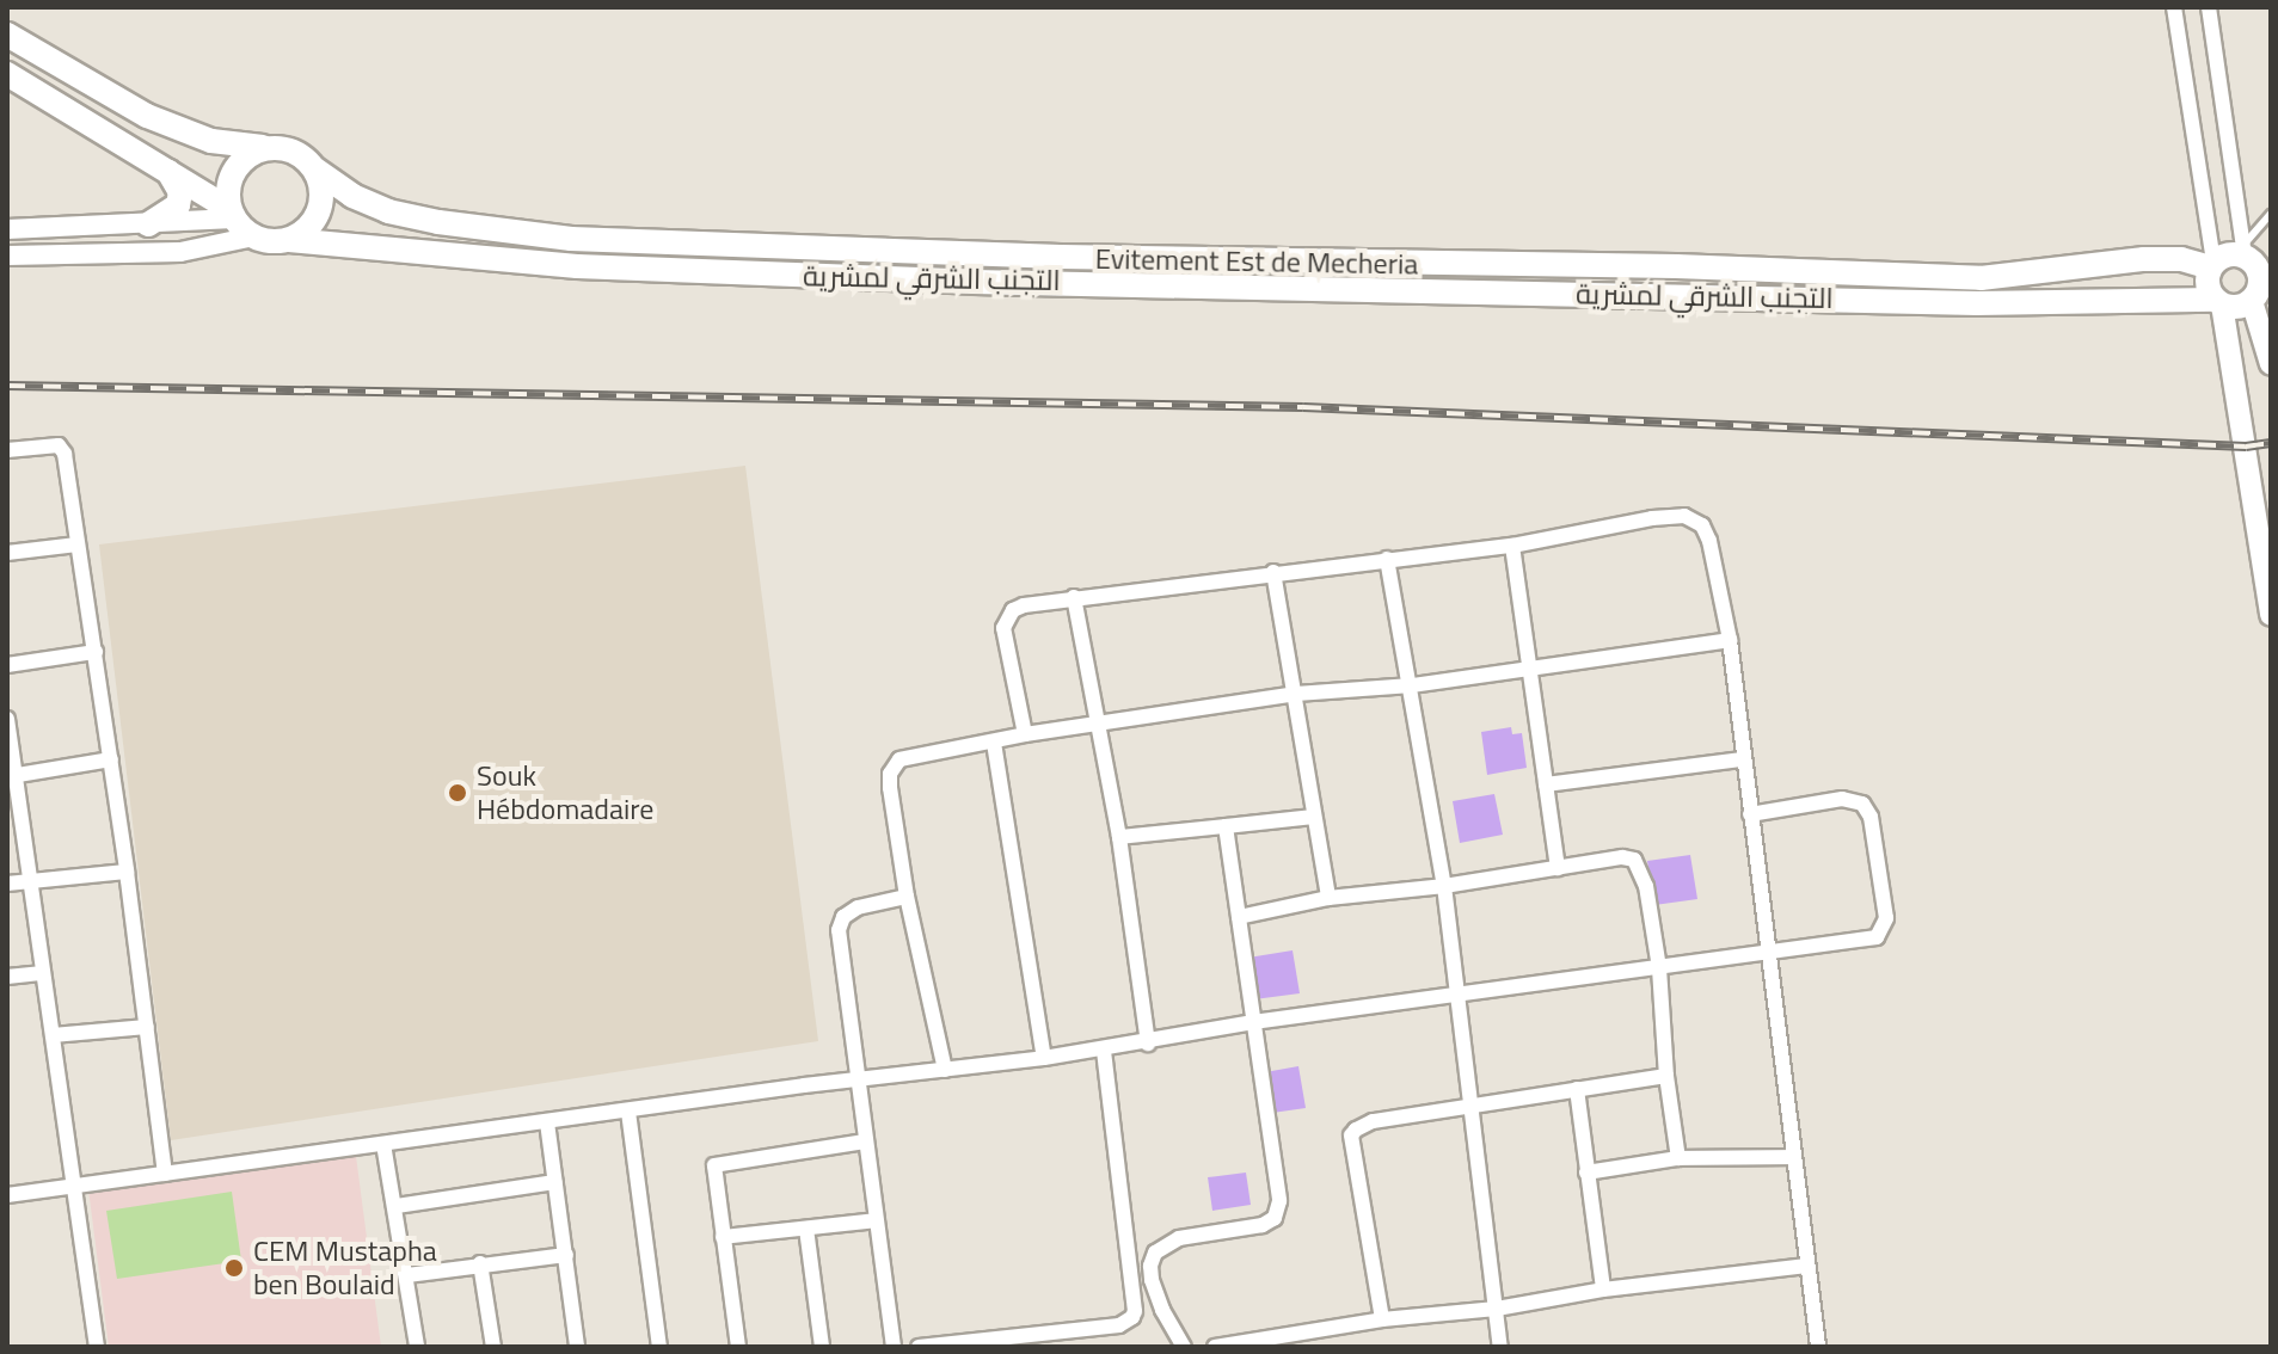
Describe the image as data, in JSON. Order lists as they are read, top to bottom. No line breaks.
{"streets":{"highway":["Evitement Est de Mecheria","التجنب الشرقي لمشرية"]},"crossings":[["Evitement Est de Mecheria","التجنب الشرقي لمشرية"]],"places":["Souk Hébdomadaire","CEM Mustapha ben Boulaid"]}
